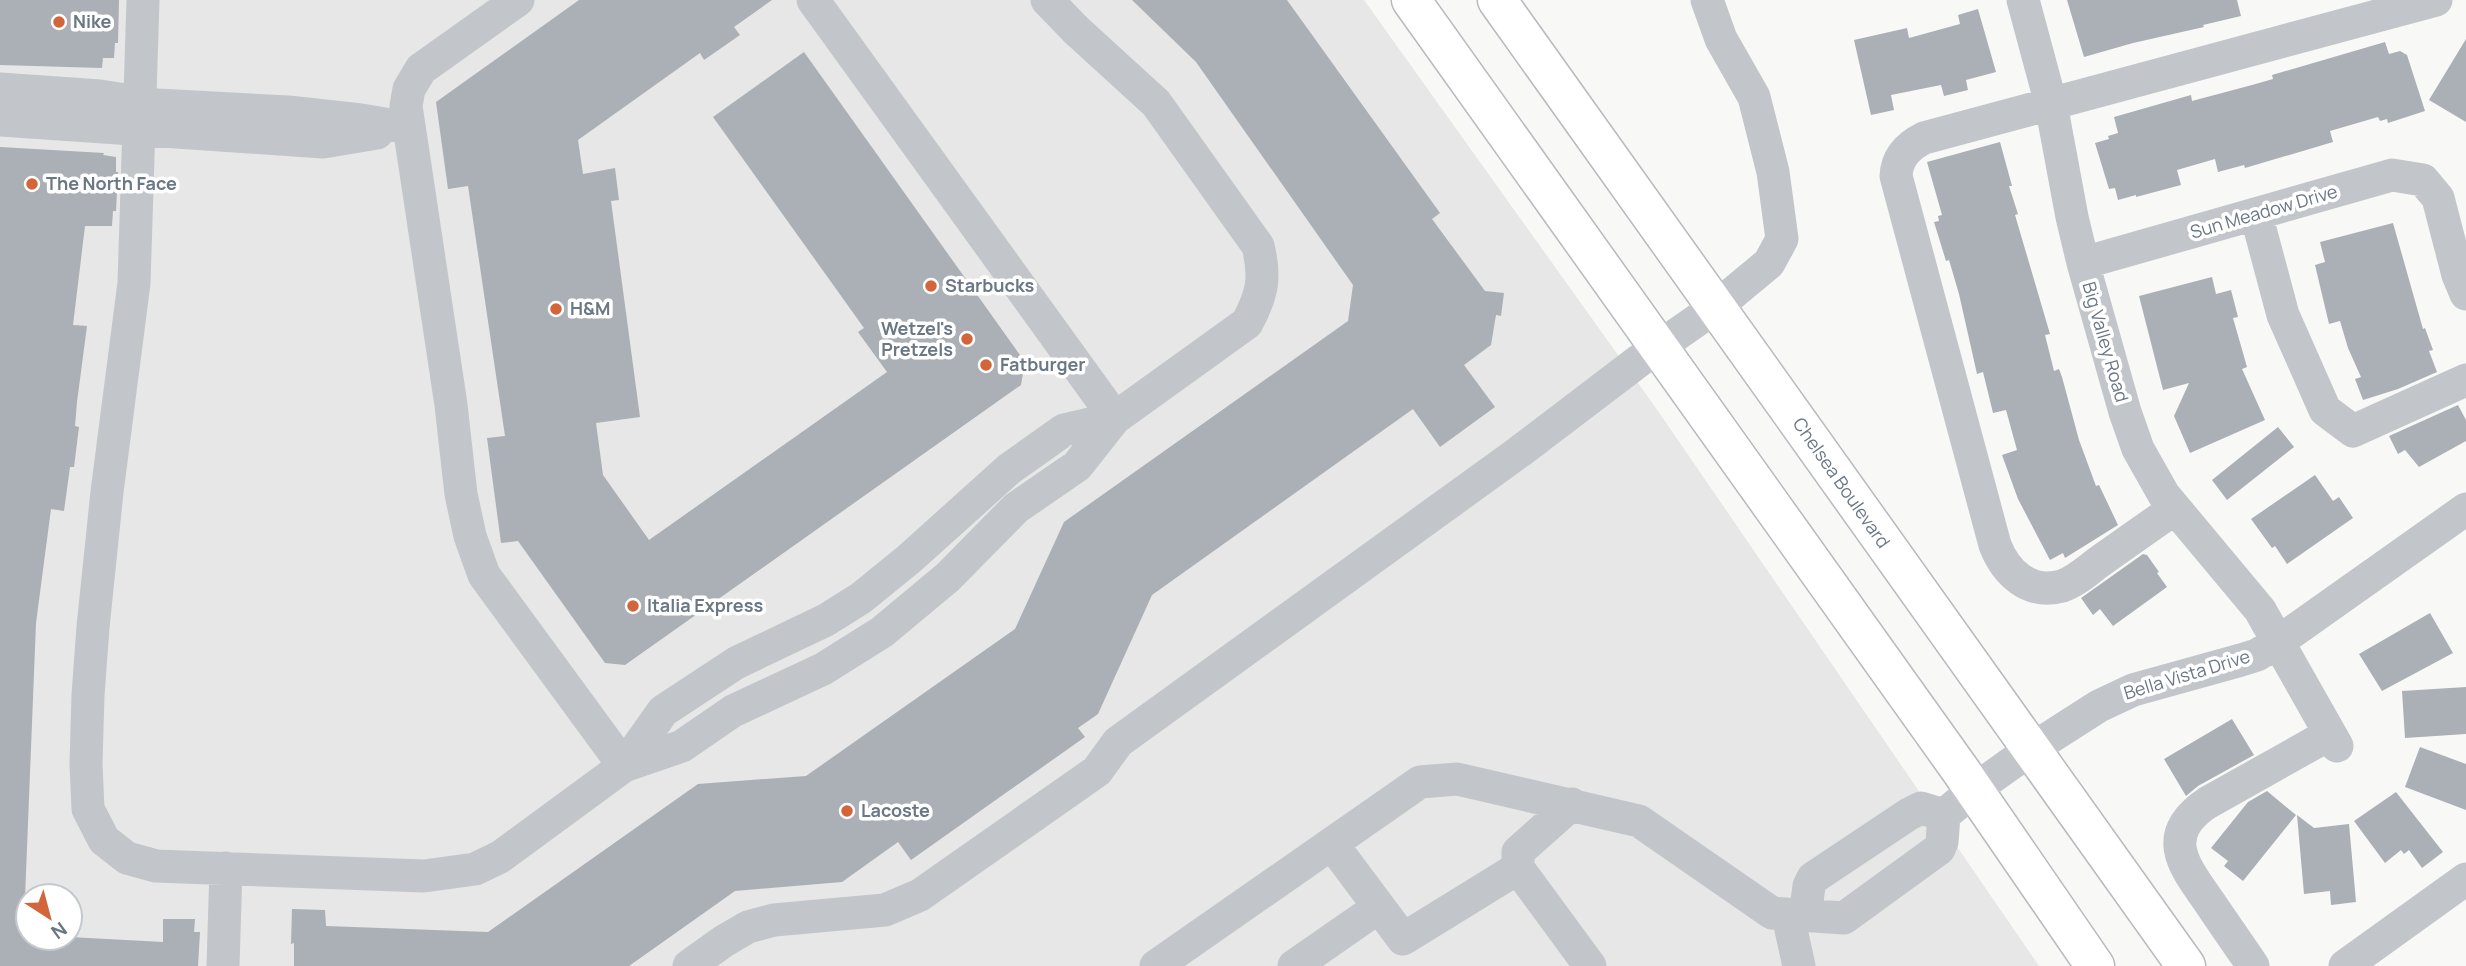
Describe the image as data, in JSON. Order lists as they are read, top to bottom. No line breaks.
{"streets":{"main road":["Chelsea Boulevard"],"street":["Sun Meadow Drive","Big Valley Road","Bella Vista Drive"]},"crossings":[["Sun Meadow Drive","Big Valley Road"],["Big Valley Road","Bella Vista Drive"],["Chelsea Boulevard","Bella Vista Drive"]],"places":["Nike","The North Face","Starbucks","H&M","Wetzel's Pretzels","Fatburger","Italia Express","Lacoste"],"north":"bottom right"}
